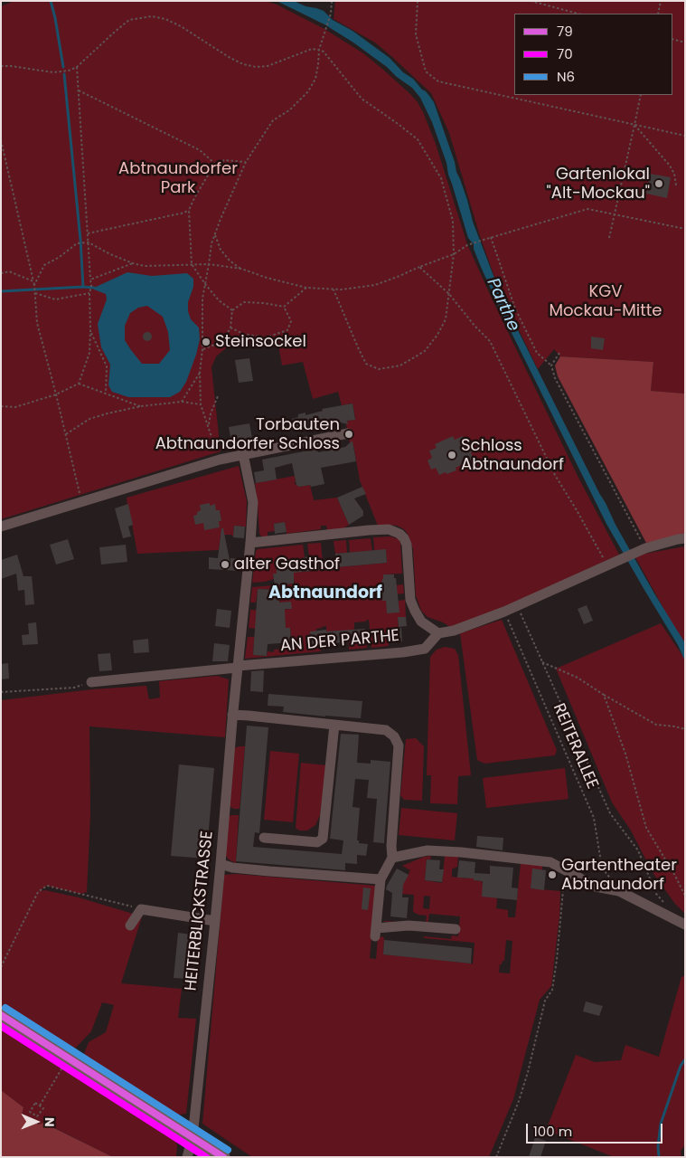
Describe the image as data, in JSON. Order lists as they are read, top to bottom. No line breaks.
{"streets":{"street":["AN DER PARTHE","HEITERBLICKSTRASSE"],"path":["REITERALLEE"]},"crossings":[["AN DER PARTHE","HEITERBLICKSTRASSE"]],"districts":["Abtnaundorf"],"water":["Parthe"],"parks":["Abtnaundorfer Park","KGV Mockau-Mitte"],"places":["Gartenlokal \"Alt-Mockau\"","Steinsockel","Torbauten Abtnaundorfer Schloss","Schloss Abtnaundorf","alter Gasthof","Gartentheater Abtnaundorf"],"lines":["transit line N6","transit line 79","transit line 70"],"legend":["79","70","N6"],"scale_bar":"100 m","north":"right"}
